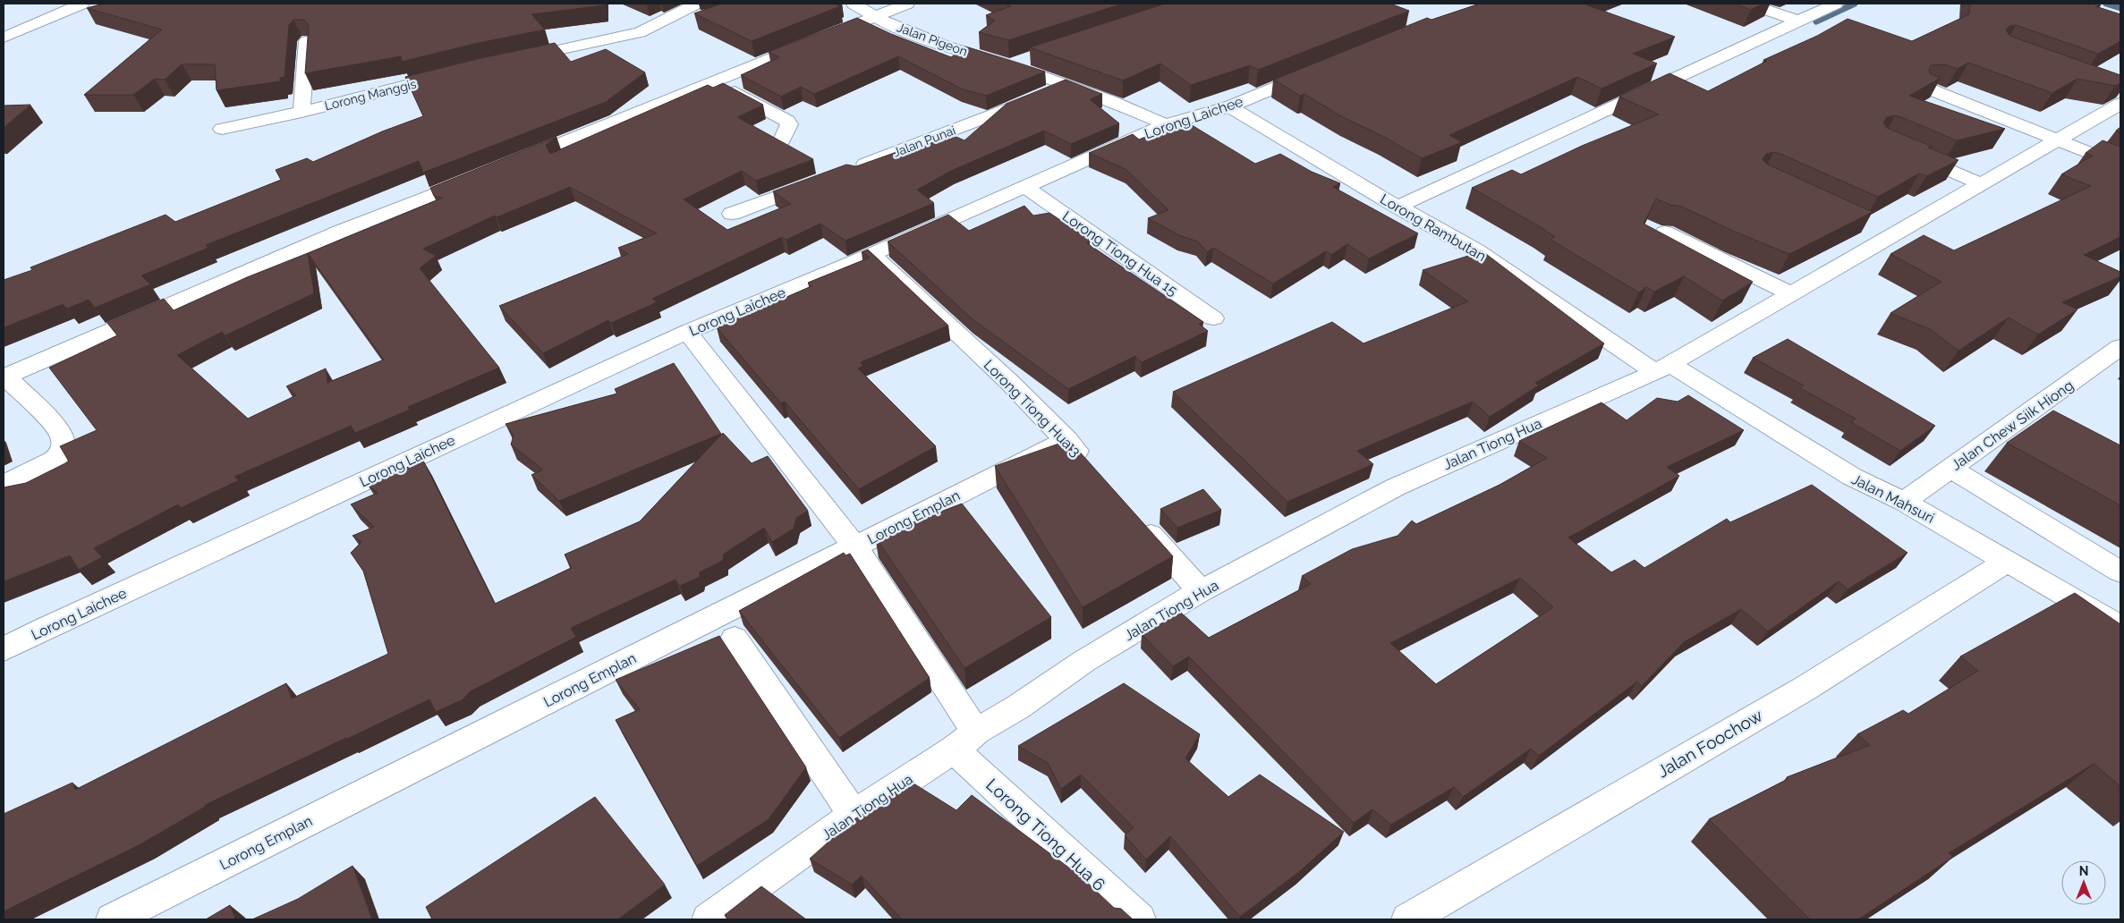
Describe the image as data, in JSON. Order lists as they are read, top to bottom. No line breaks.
{"streets":{"street":["Jalan Pigeon","Lorong Manggis","Lorong Laichee","Jalan Punai","Lorong Rambutan","Lorong Tiong Hua 15","Lorong Tiong Hua 3","Jalan Chew Siik Hiong","Jalan Tiong Hua","Jalan Mahsuri","Lorong Emplan","Jalan Foochow","Lorong Tiong Hua 6"]},"crossings":[["Jalan Pigeon","Lorong Laichee"],["Jalan Pigeon","Jalan Punai"],["Lorong Laichee","Lorong Rambutan"],["Lorong Laichee","Lorong Tiong Hua 15"],["Lorong Laichee","Lorong Tiong Hua 3"],["Lorong Laichee","Lorong Tiong Hua 6"],["Lorong Rambutan","Jalan Tiong Hua"],["Lorong Rambutan","Jalan Mahsuri"],["Lorong Tiong Hua 3","Lorong Emplan"],["Jalan Chew Siik Hiong","Jalan Mahsuri"],["Jalan Tiong Hua","Jalan Mahsuri"],["Jalan Tiong Hua","Lorong Tiong Hua 6"],["Jalan Mahsuri","Jalan Foochow"],["Lorong Emplan","Lorong Tiong Hua 6"]],"north":"top"}
